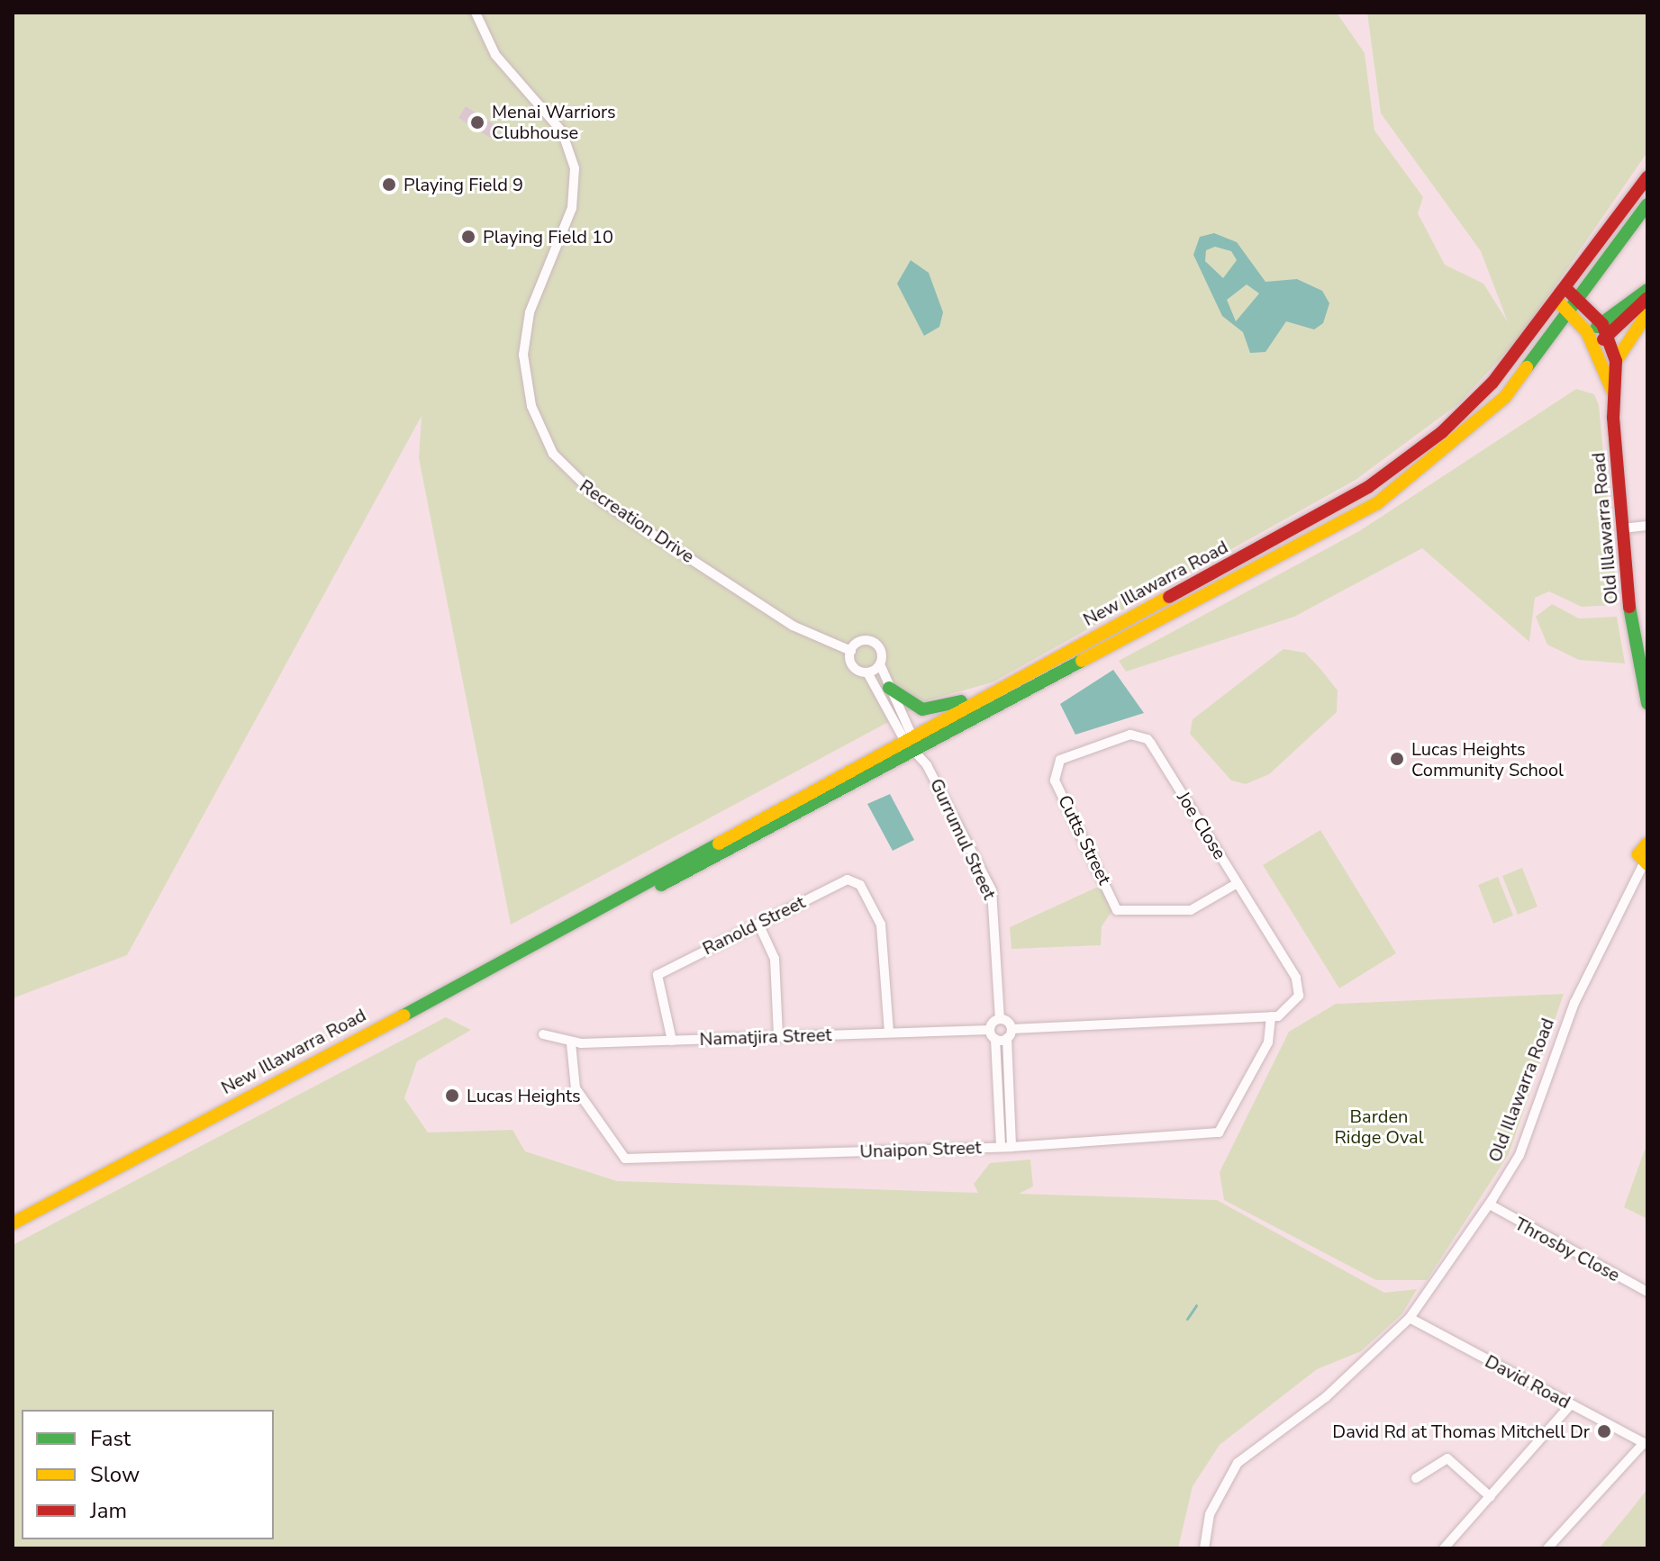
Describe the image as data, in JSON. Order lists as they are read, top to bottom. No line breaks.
{"streets":{"main road":["Old Illawarra Road","New Illawarra Road"],"street":["Recreation Drive","Joe Close","Gurrumul Street","Cutts Street","Ranold Street","Namatjira Street","Unaipon Street","Throsby Close","David Road"]},"crossings":[["Old Illawarra Road","New Illawarra Road"],["Old Illawarra Road","Throsby Close"],["Old Illawarra Road","David Road"],["New Illawarra Road","Gurrumul Street"],["Joe Close","Cutts Street"],["Joe Close","Unaipon Street"],["Ranold Street","Namatjira Street"],["Namatjira Street","Unaipon Street"]],"parks":["Barden Ridge Oval"],"places":["Menai Warriors Clubhouse","Playing Field 9","Playing Field 10","Lucas Heights Community School","Lucas Heights","David Rd at Thomas Mitchell Dr"],"legend":["Fast","Slow","Jam"]}
